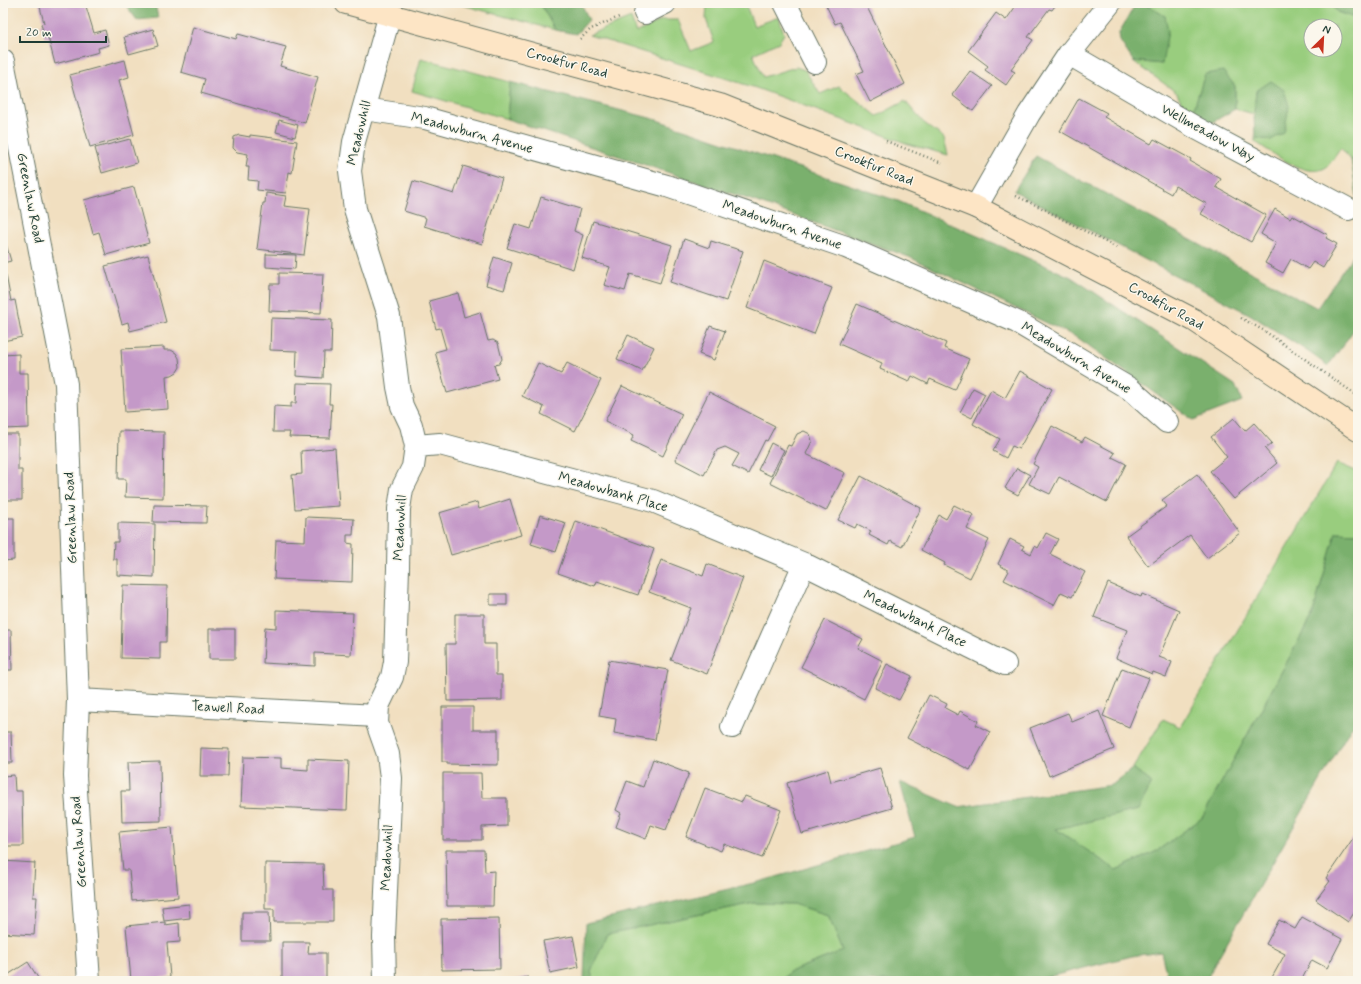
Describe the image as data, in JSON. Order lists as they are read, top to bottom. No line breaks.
{"streets":{"street":["Crookfur Road","Meadowhill","Meadowburn Avenue","Wellmeadow Way","Greenlaw Road","Meadowbank Place","Teawell Road"]},"crossings":[["Crookfur Road","Meadowhill"],["Meadowhill","Meadowburn Avenue"],["Meadowhill","Meadowbank Place"],["Meadowhill","Teawell Road"],["Greenlaw Road","Teawell Road"]],"scale_bar":"20 m","north":"top right"}
